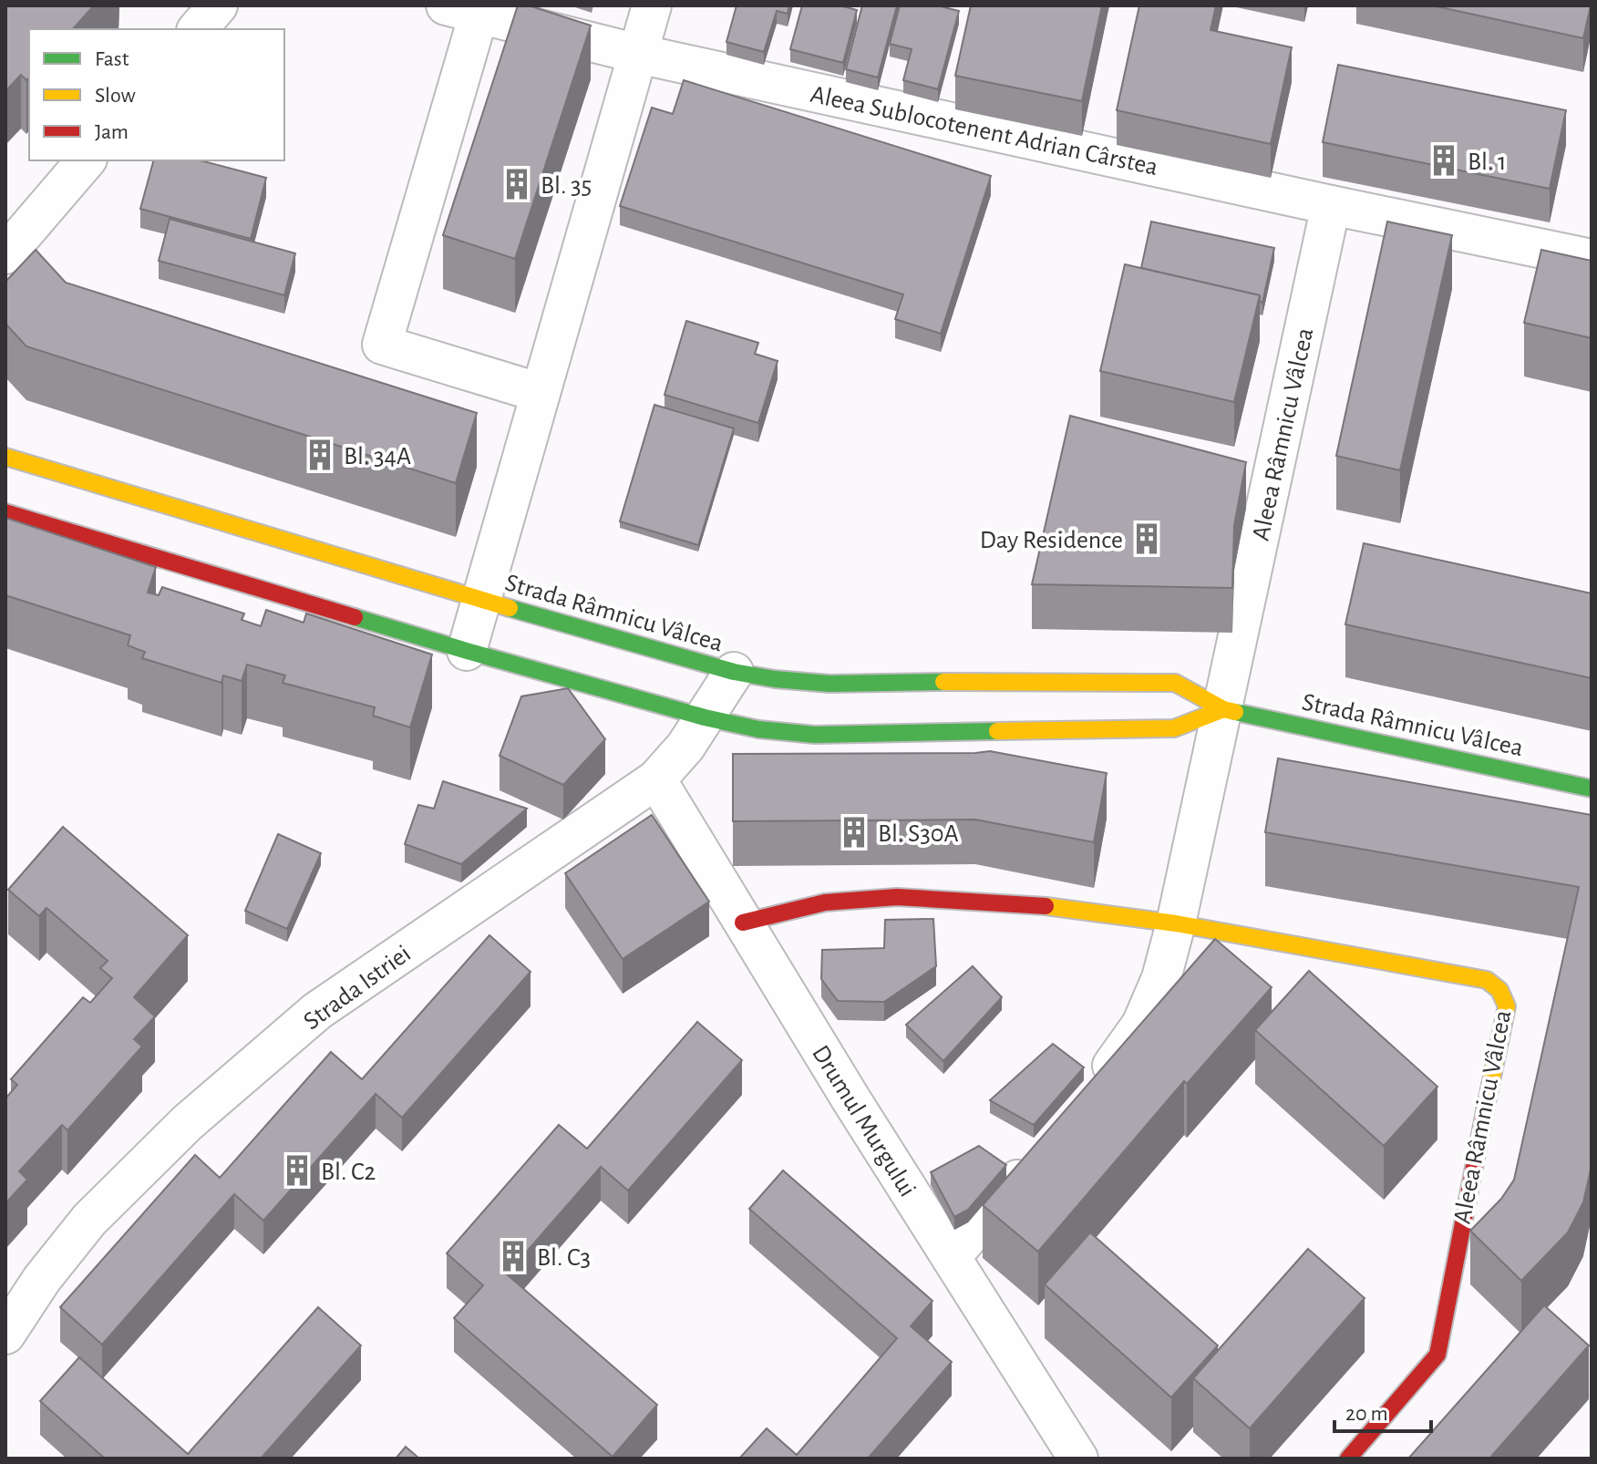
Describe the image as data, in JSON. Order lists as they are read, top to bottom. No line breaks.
{"streets":{"street":["Aleea Sublocotenent Adrian Cârstea","Aleea Râmnicu Vâlcea","Strada Râmnicu Vâlcea","Strada Istriei","Drumul Murgului"]},"crossings":[["Aleea Sublocotenent Adrian Cârstea","Aleea Râmnicu Vâlcea"],["Aleea Râmnicu Vâlcea","Strada Râmnicu Vâlcea"],["Strada Râmnicu Vâlcea","Strada Istriei"],["Strada Istriei","Drumul Murgului"]],"places":{"building":["Bl. 1","Bl. 35","Bl. 34A","Day Residence","Bl. S30A","Bl. C2","Bl. C3"]},"legend":["Fast","Slow","Jam"],"scale_bar":"20 m"}
